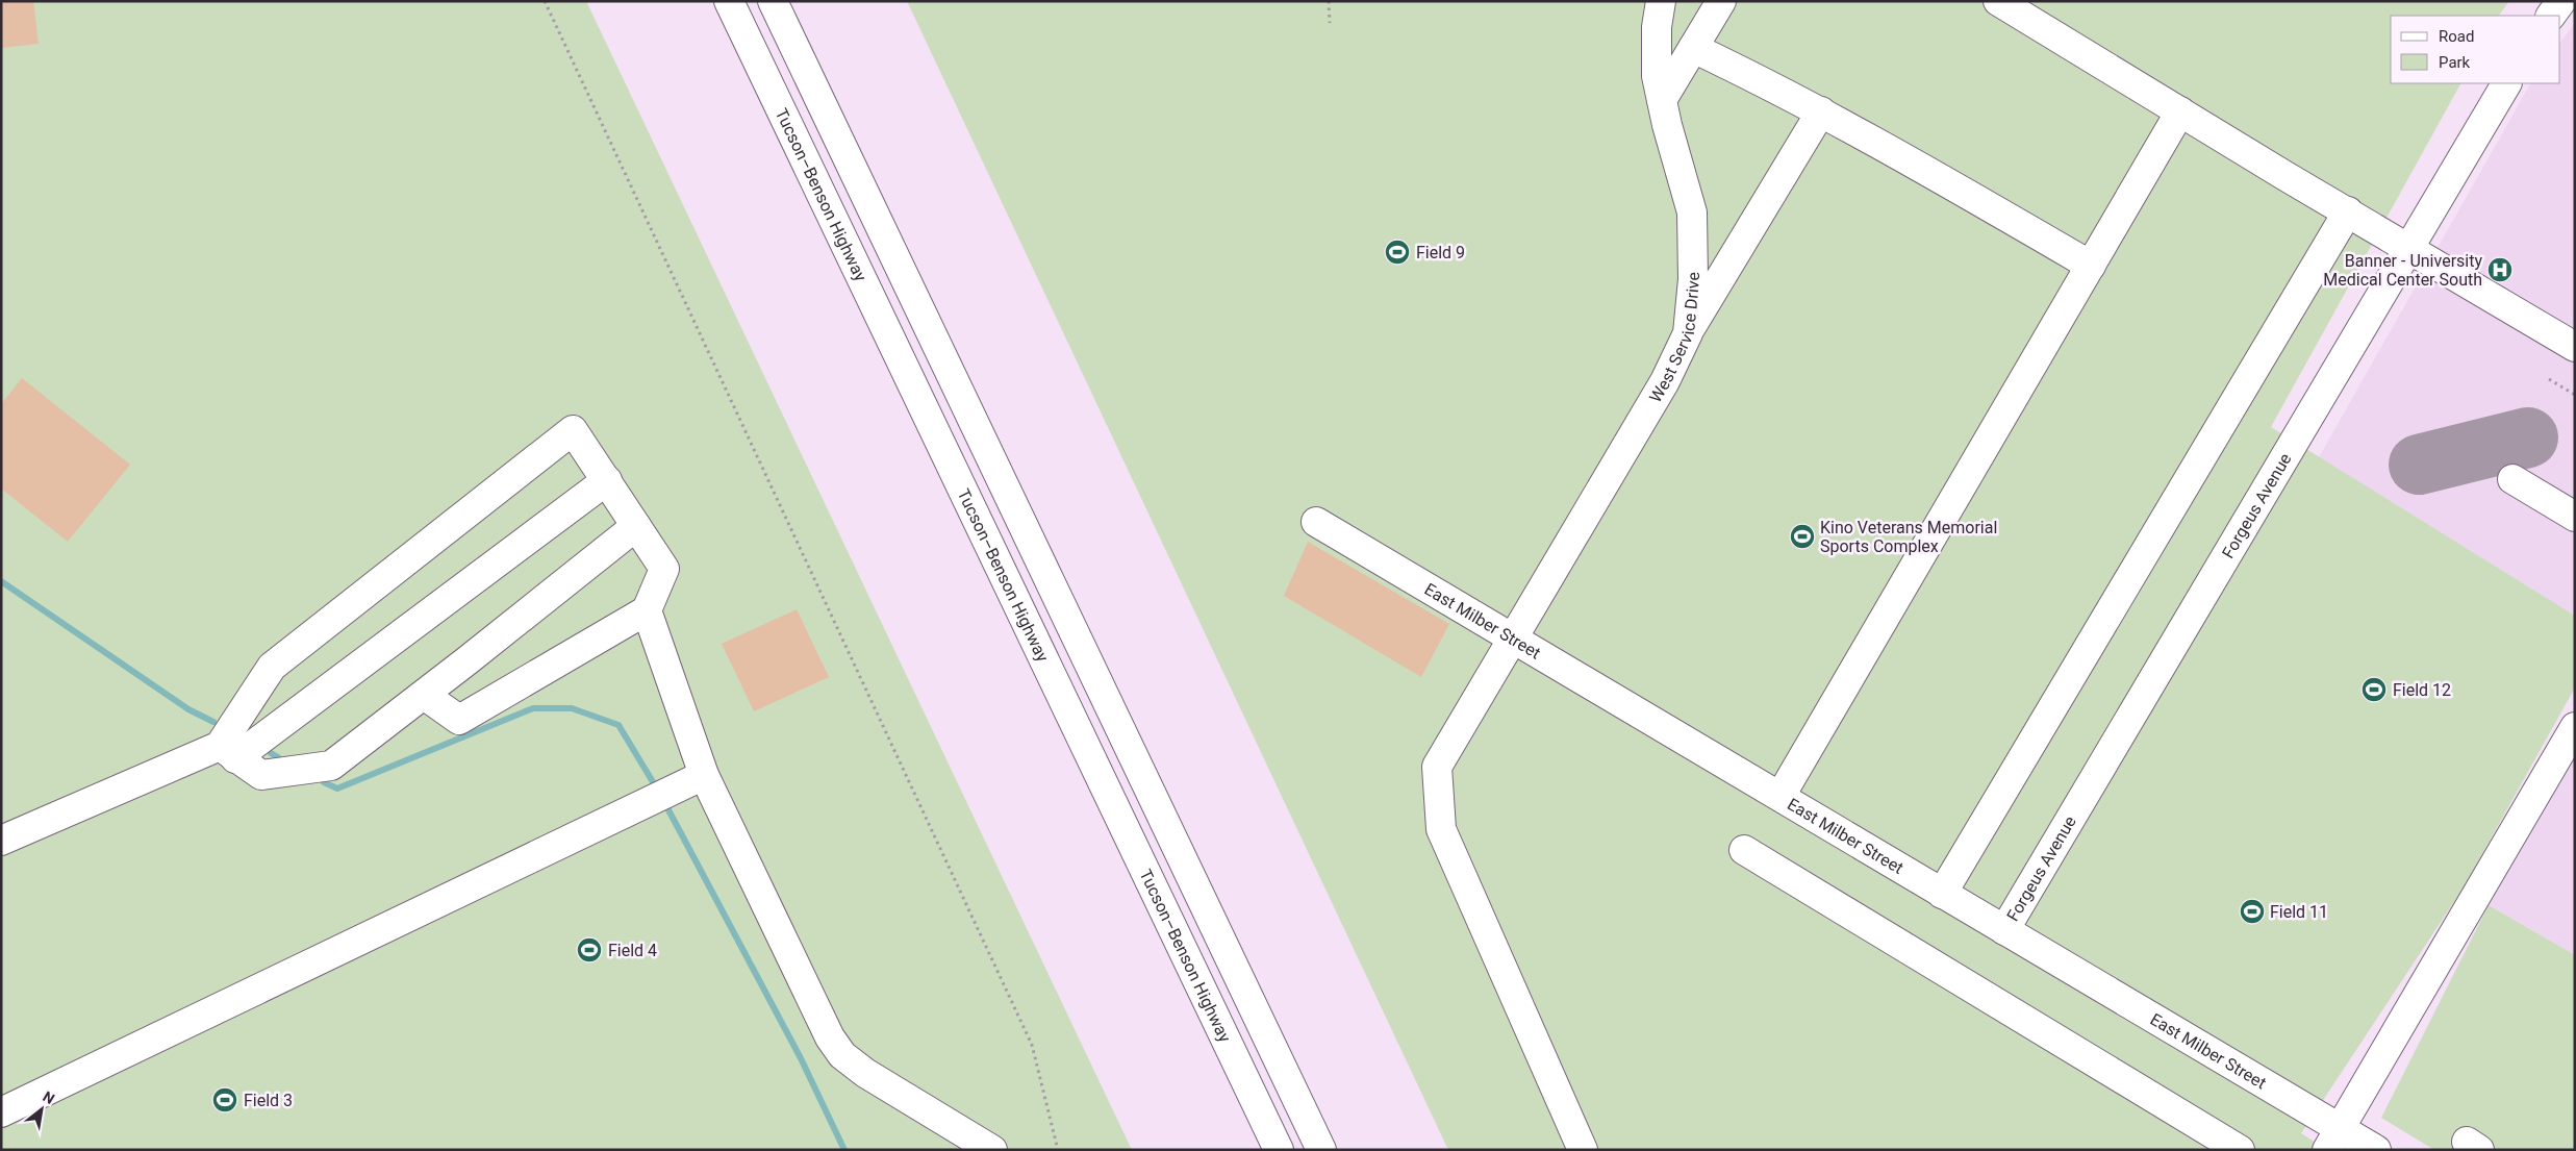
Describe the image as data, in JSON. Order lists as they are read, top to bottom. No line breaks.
{"streets":{"main road":["Tucson–Benson Highway","West Service Drive","Forgeus Avenue","East Milber Street"]},"crossings":[["West Service Drive","East Milber Street"],["Forgeus Avenue","East Milber Street"]],"places":{"sports":["Field 9","Kino Veterans Memorial Sports Complex","Field 12","Field 11","Field 4","Field 3"],"hospital":["Banner - University Medical Center South"]},"legend":["Road","Park"],"north":"top right"}
